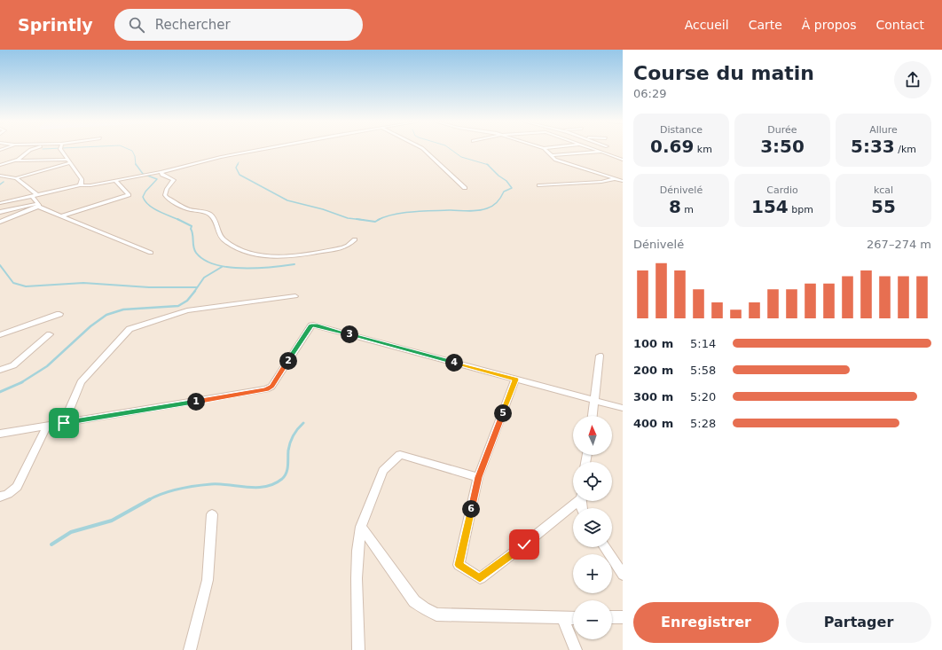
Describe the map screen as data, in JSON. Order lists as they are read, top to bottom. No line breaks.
{"north":"top","page":{"header":"Sprintly","search":"Rechercher","nav":["Accueil","Carte","À propos","Contact"],"heading":["Course du matin","06:29"],"stats":[["Distance","0.69 km"],["Durée","3:50"],["Allure","5:33 /km"],["Dénivelé","8 m"],["Cardio","154 bpm"],["kcal","55"]],"chart":["Dénivelé","267–274 m"],"pins":["3","2","4","1","5","6"],"list":[{"name":"100 m","note":"5:14"},{"name":"200 m","note":"5:58"},{"name":"300 m","note":"5:20"},{"name":"400 m","note":"5:28"}],"map_buttons":["+","−"],"buttons":["Enregistrer","Partager"]}}
